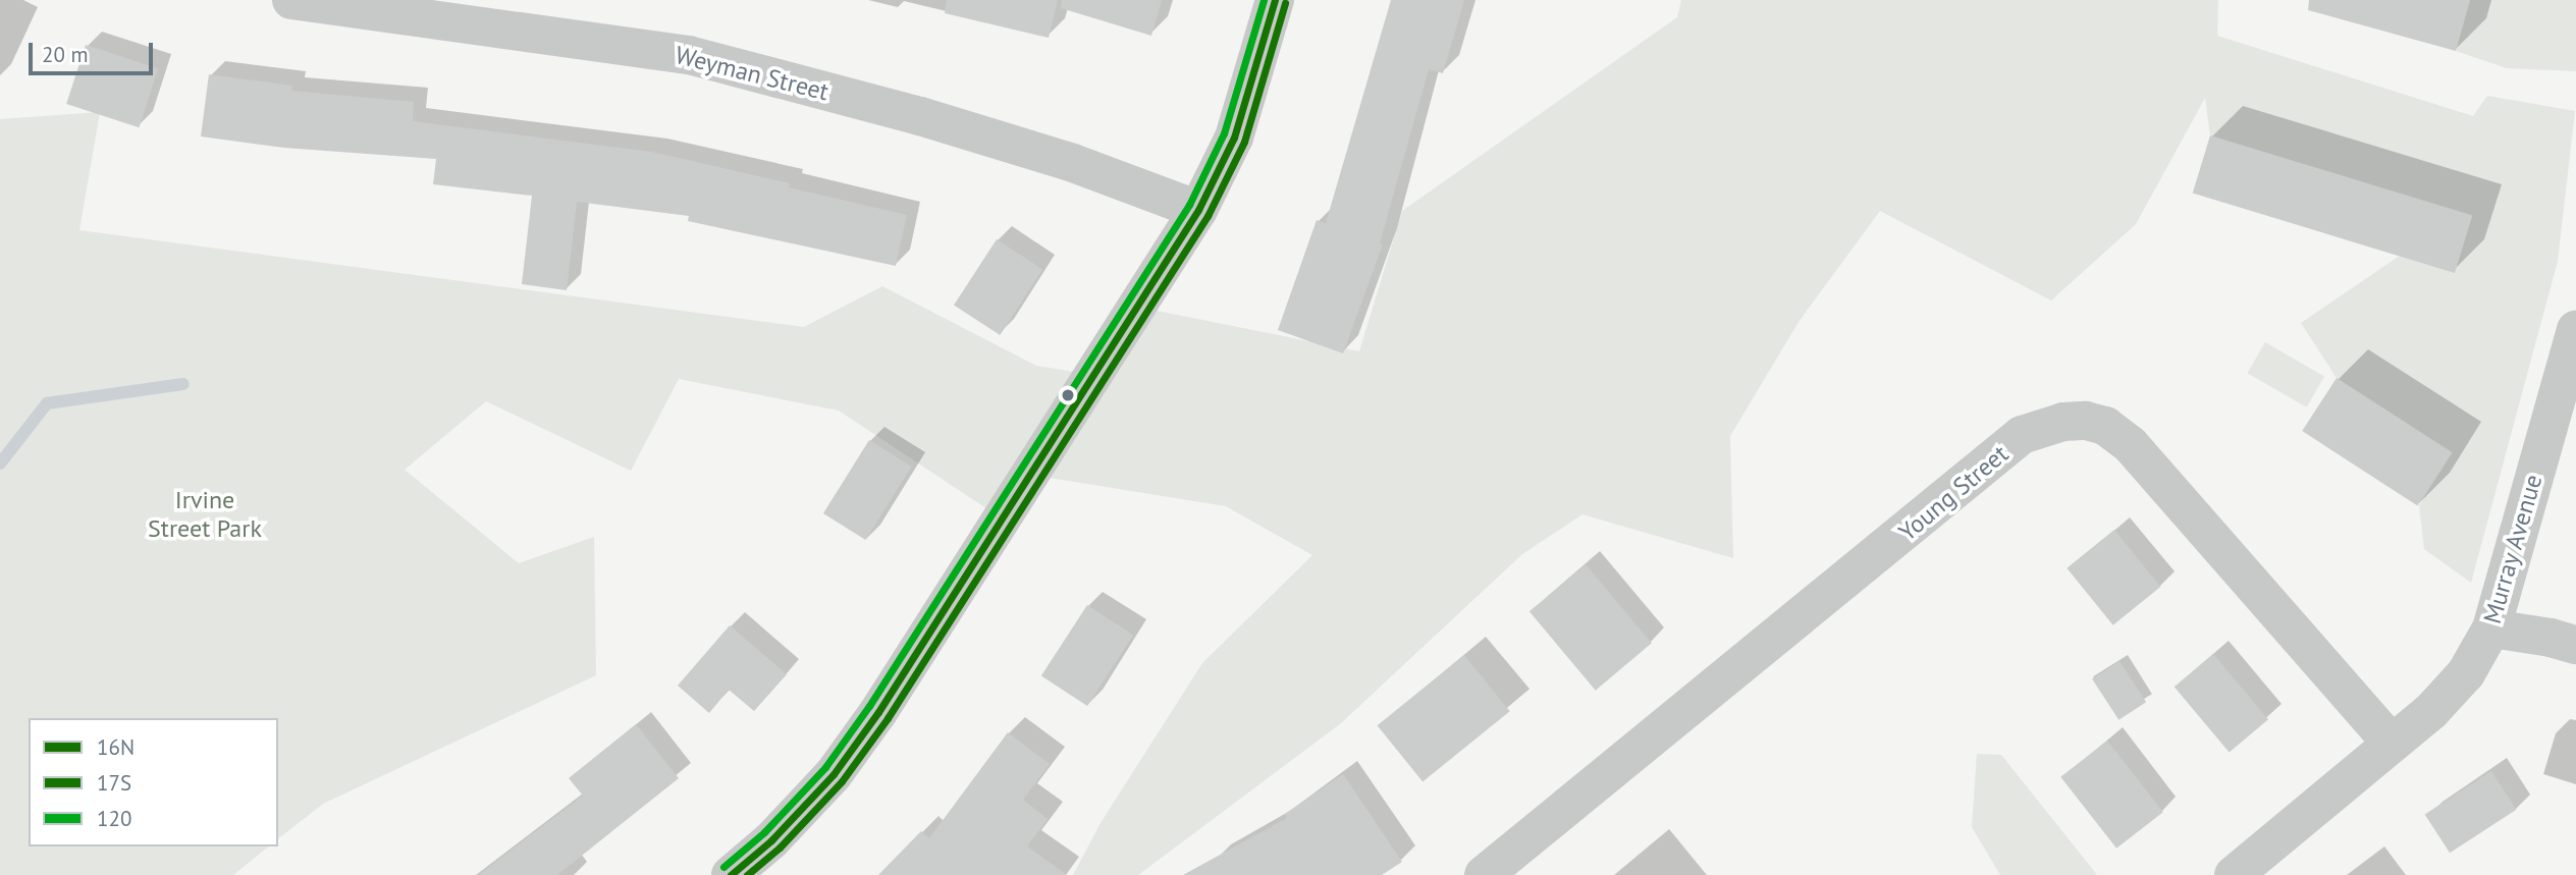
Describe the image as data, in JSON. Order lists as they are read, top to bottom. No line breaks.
{"streets":{"street":["Weyman Street","Young Street","Murray Avenue"]},"crossings":[["Young Street","Murray Avenue"]],"parks":["Irvine Street Park"],"lines":["transit line 16N","transit line 120","transit line 17S"],"legend":["16N","17S","120"],"scale_bar":"20 m"}
